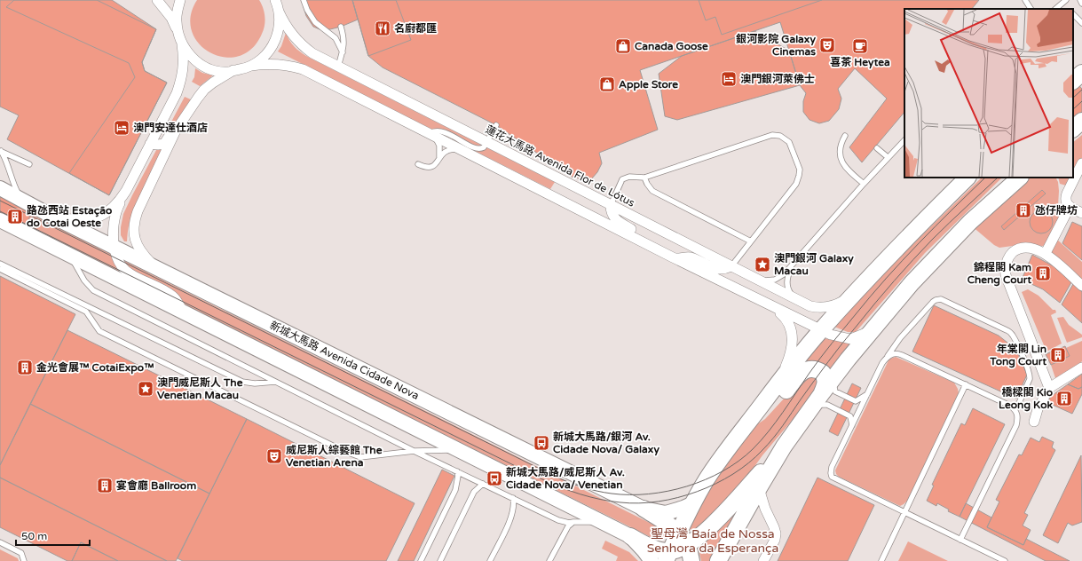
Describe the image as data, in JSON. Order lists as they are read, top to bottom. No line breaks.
{"streets":{"main road":["新城大馬路 Avenida Cidade Nova"],"street":["蓮花大馬路 Avenida Flor de Lótus"]},"districts":["聖母灣 Baía de Nossa Senhora da Esperança"],"places":{"restaurant":["名廚都匯"],"theatre":["銀河影院 Galaxy Cinemas","威尼斯人綜藝館 The Venetian Arena"],"shop":["Canada Goose","Apple Store"],"cafe":["喜茶 Heytea"],"hotel":["澳門銀河萊佛士","澳門安達仕酒店"],"building":["氹仔牌坊","路氹西站 Estação do Cotai Oeste","錦程閣 Kam Cheng Court","年棠閣 Lin Tong Court","金光會展™ CotaiExpo™","橋樑閣 Kio Leong Kok","宴會廳 Ballroom"],"place":["澳門銀河 Galaxy Macau","澳門威尼斯人 The Venetian Macau"],"bus stop":["新城大馬路/銀河 Av. Cidade Nova/ Galaxy","新城大馬路/威尼斯人 Av. Cidade Nova/ Venetian"]},"scale_bar":"50 m"}
